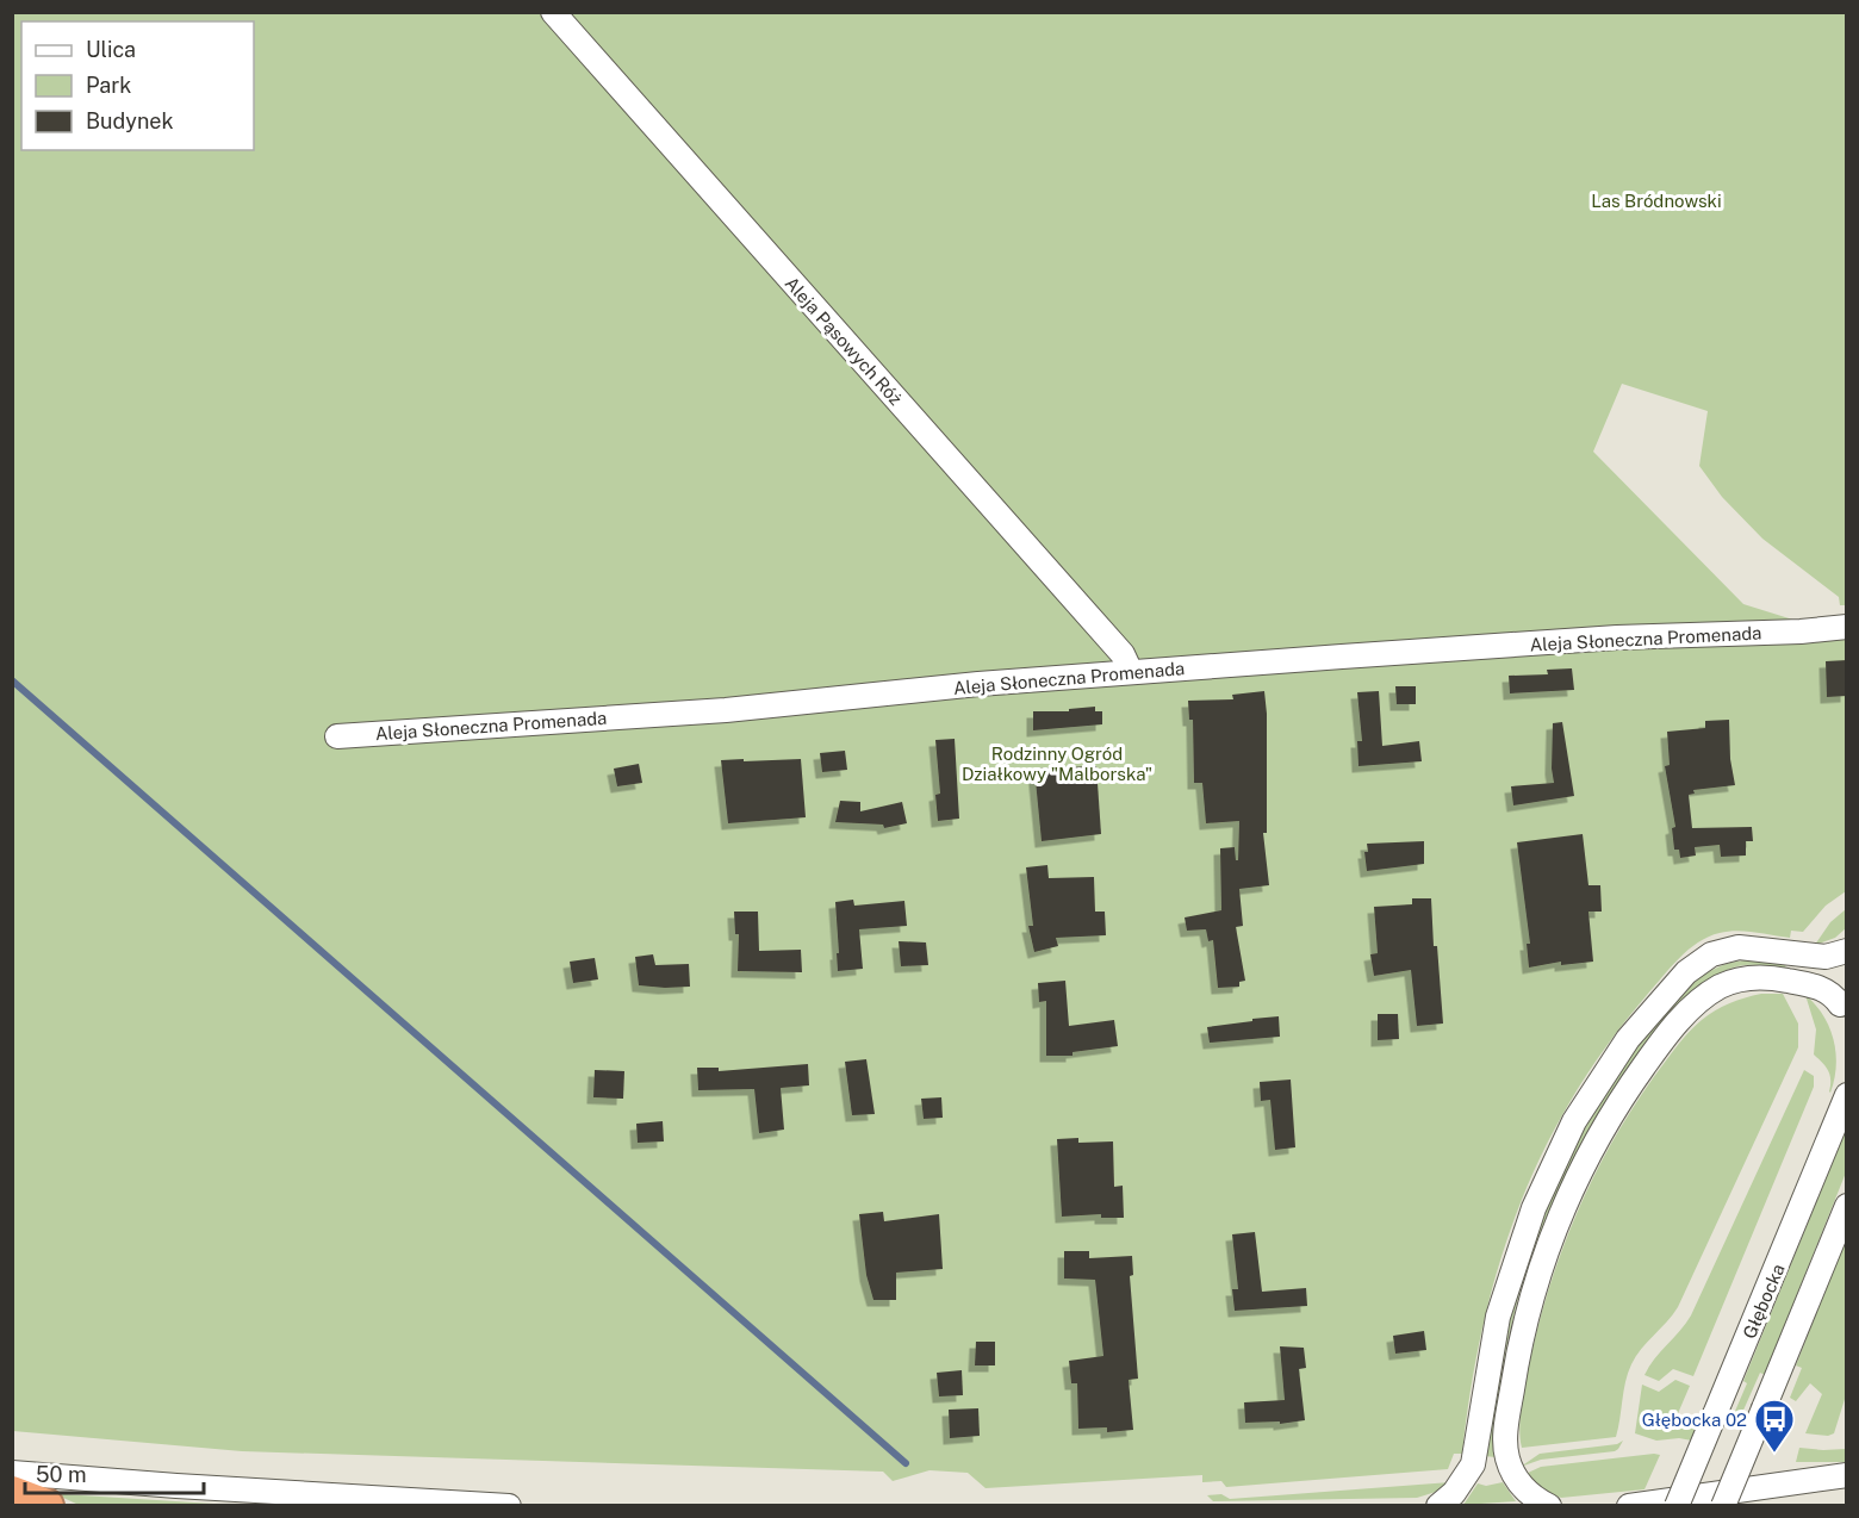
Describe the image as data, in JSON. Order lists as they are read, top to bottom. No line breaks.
{"streets":{"street":["Aleja Pąsowych Róż","Aleja Słoneczna Promenada","Głębocka"]},"crossings":[["Aleja Pąsowych Róż","Aleja Słoneczna Promenada"]],"parks":["Las Bródnowski","Rodzinny Ogród Działkowy \"Malborska\""],"places":{"bus stop":["Głębocka 02"]},"legend":["Ulica","Park","Budynek"],"scale_bar":"50 m"}
